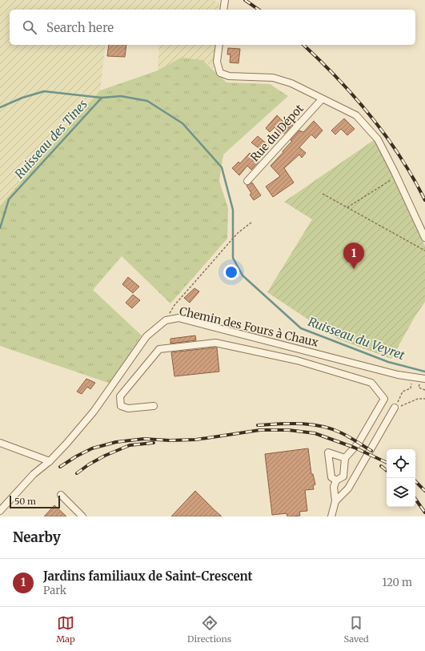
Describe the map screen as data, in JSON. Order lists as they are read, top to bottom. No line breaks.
{"streets":{"street":["Rue du Dépot","Chemin des Fours à Chaux"]},"water":["Ruisseau des Tines","Ruisseau du Veyret"],"scale_bar":"50 m","page":{"search":"Search here","pins":"1","scale":"50 m","heading":"Nearby","list":[{"mark":"1","name":"Jardins familiaux de Saint-Crescent","note":"Park","value":"120 m"}],"nav":["Map","Directions","Saved"]}}
